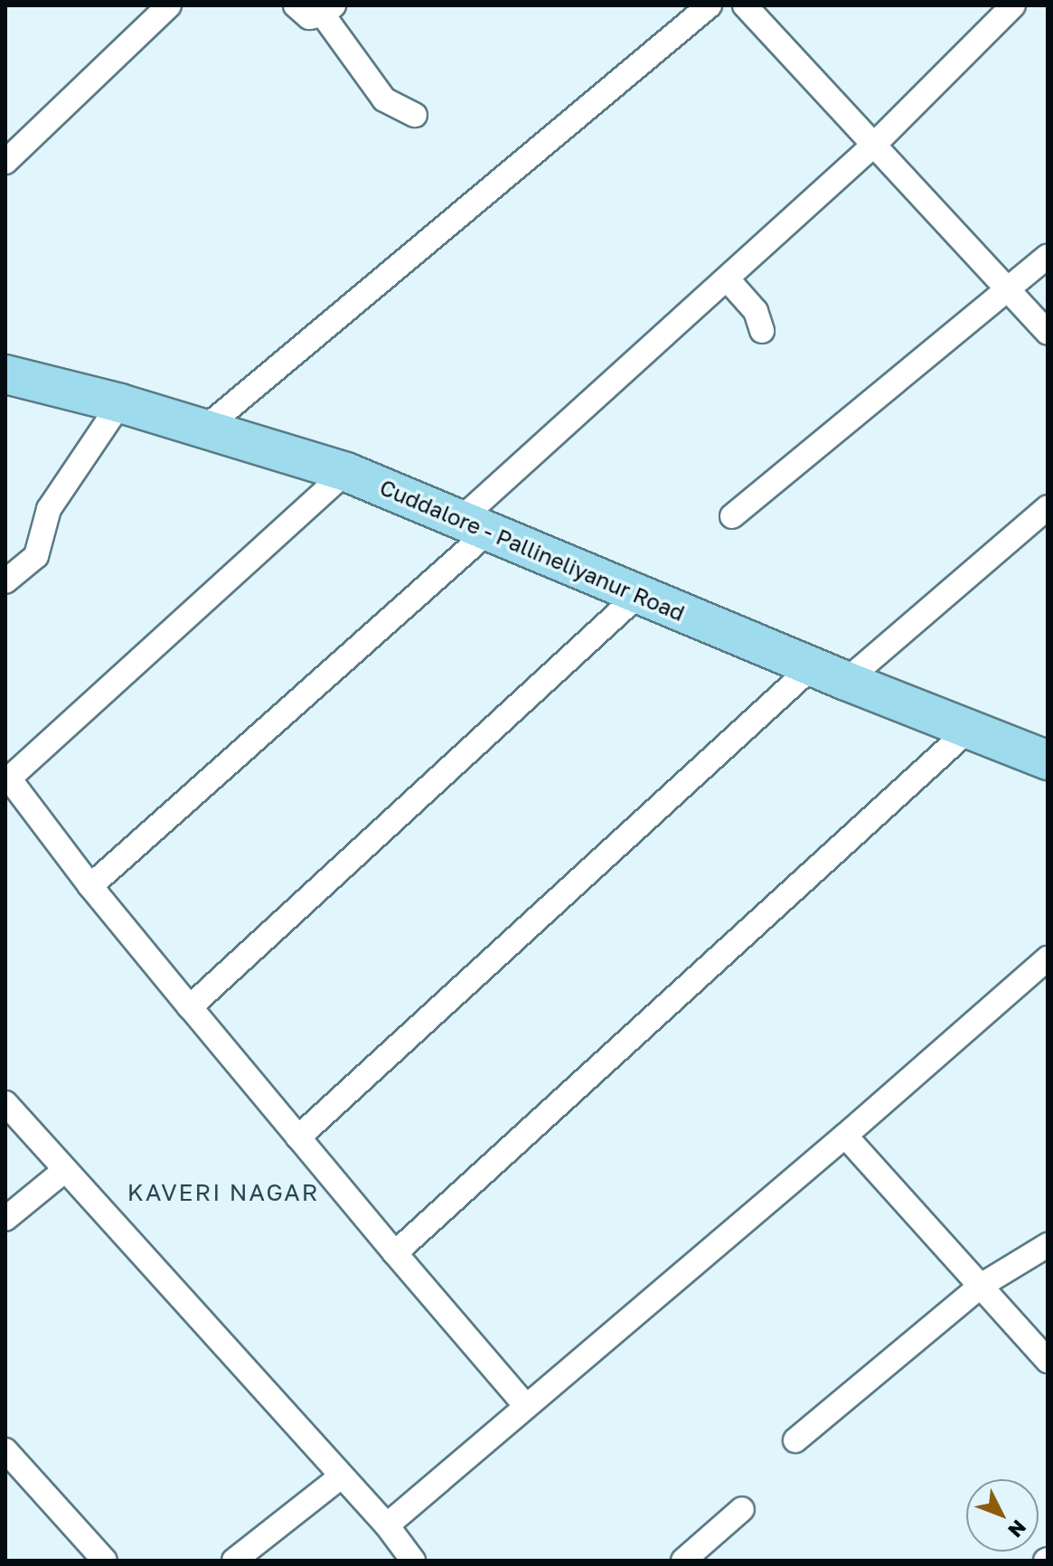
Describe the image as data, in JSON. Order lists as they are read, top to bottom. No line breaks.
{"streets":{"main road":["Cuddalore - Pallineliyanur Road"]},"districts":["KAVERI NAGAR"],"north":"bottom right"}
